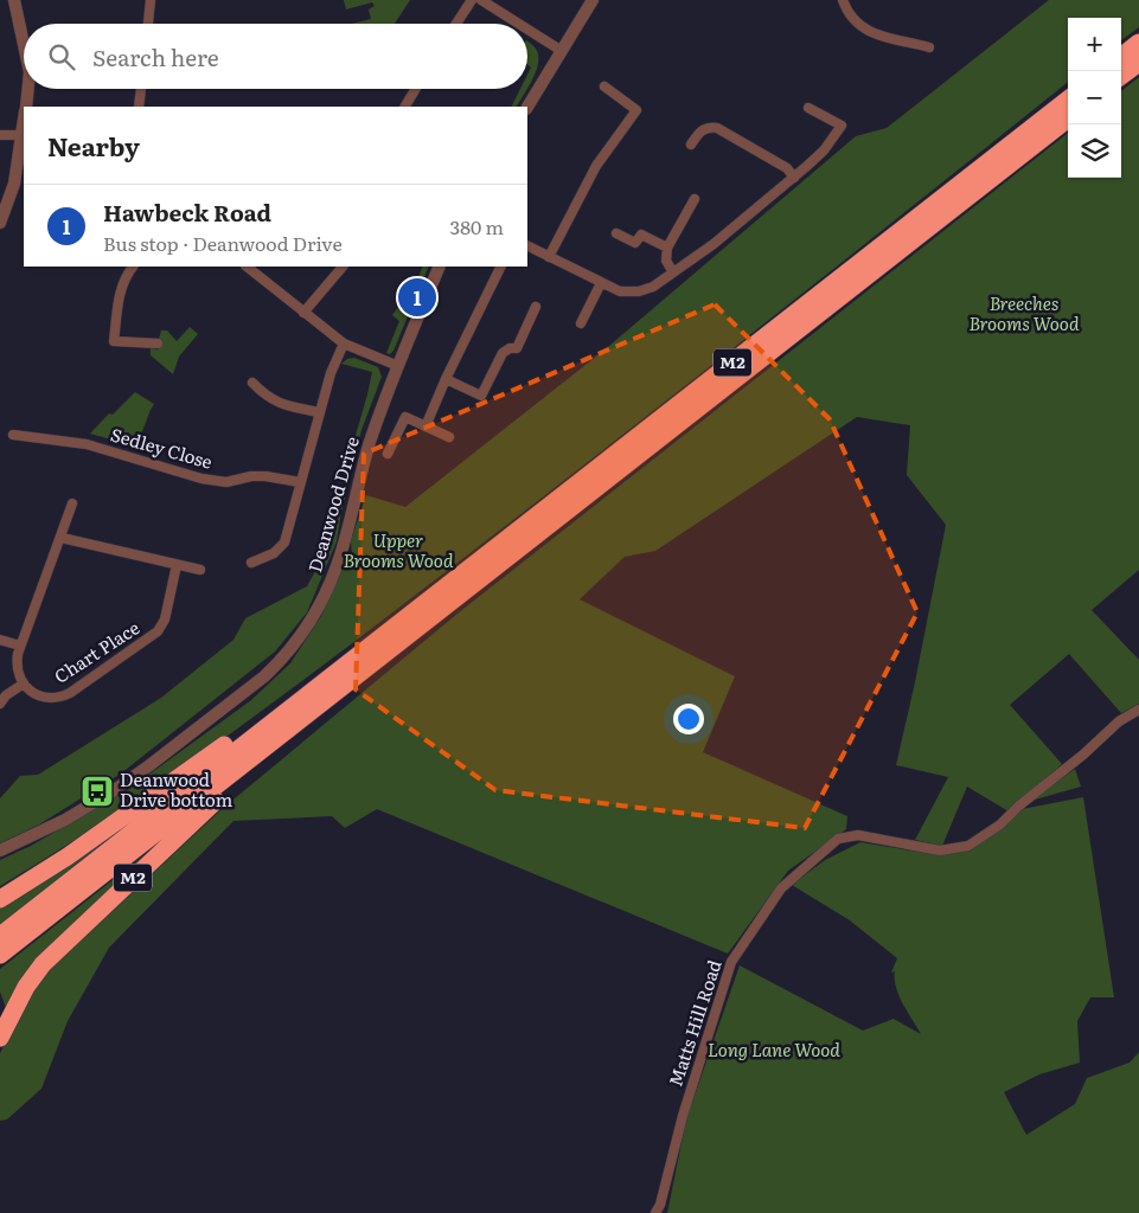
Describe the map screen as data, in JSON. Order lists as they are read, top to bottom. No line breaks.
{"streets":{"highway":["M2"],"street":["Sedley Close","Deanwood Drive","Chart Place","Matts Hill Road"]},"parks":["Breeches Brooms Wood","Upper Brooms Wood","Long Lane Wood"],"places":{"bus stop":["Deanwood Drive bottom"]},"page":{"map_buttons":["+","−"],"search":"Search here","heading":"Nearby","list":[{"mark":"1","name":"Hawbeck Road","note":"Bus stop · Deanwood Drive","value":"380 m"}],"pins":"1"}}
